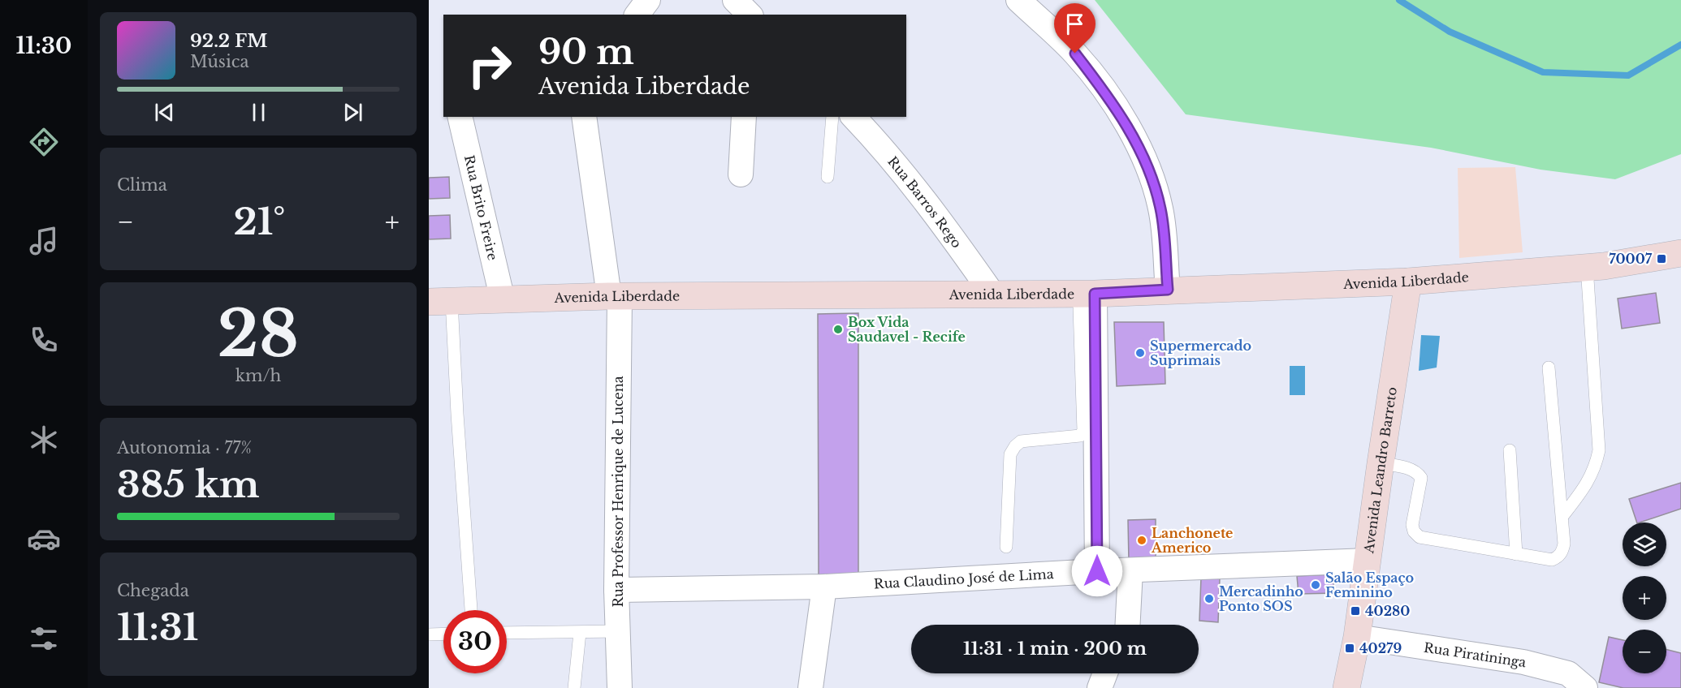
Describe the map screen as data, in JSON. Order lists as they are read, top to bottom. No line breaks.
{"streets":{"main road":["Avenida Liberdade","Avenida Leandro Barreto"],"street":["Rua Barros Rego","Rua Brito Freire","Rua Professor Henrique de Lucena","Rua Claudino José de Lima","Rua Piratininga"]},"crossings":[["Rua Barros Rego","Avenida Liberdade"],["Rua Brito Freire","Avenida Liberdade"],["Avenida Liberdade","Avenida Leandro Barreto"],["Avenida Liberdade","Rua Professor Henrique de Lucena"],["Avenida Leandro Barreto","Rua Claudino José de Lima"],["Avenida Leandro Barreto","Rua Piratininga"],["Rua Professor Henrique de Lucena","Rua Claudino José de Lima"]],"places":{"transit":["70007","40280","40279"],"other":["Box Vida Saudavel - Recife","Supermercado Suprimais","Lanchonete Americo","Salão Espaço Feminino","Mercadinho Ponto SOS"]},"page":{"tabs":"11:30","turn":["90 m","Avenida Liberdade"],"song":["92.2 FM","Música"],"tile":["Clima",["28","km/h"],["Autonomia · 77%","385 km"],["Chegada","11:31"]],"heat":["−","21°","+"],"map_buttons":["+","−"],"limit":"30","trip":"11:31 · 1 min · 200 m"}}
